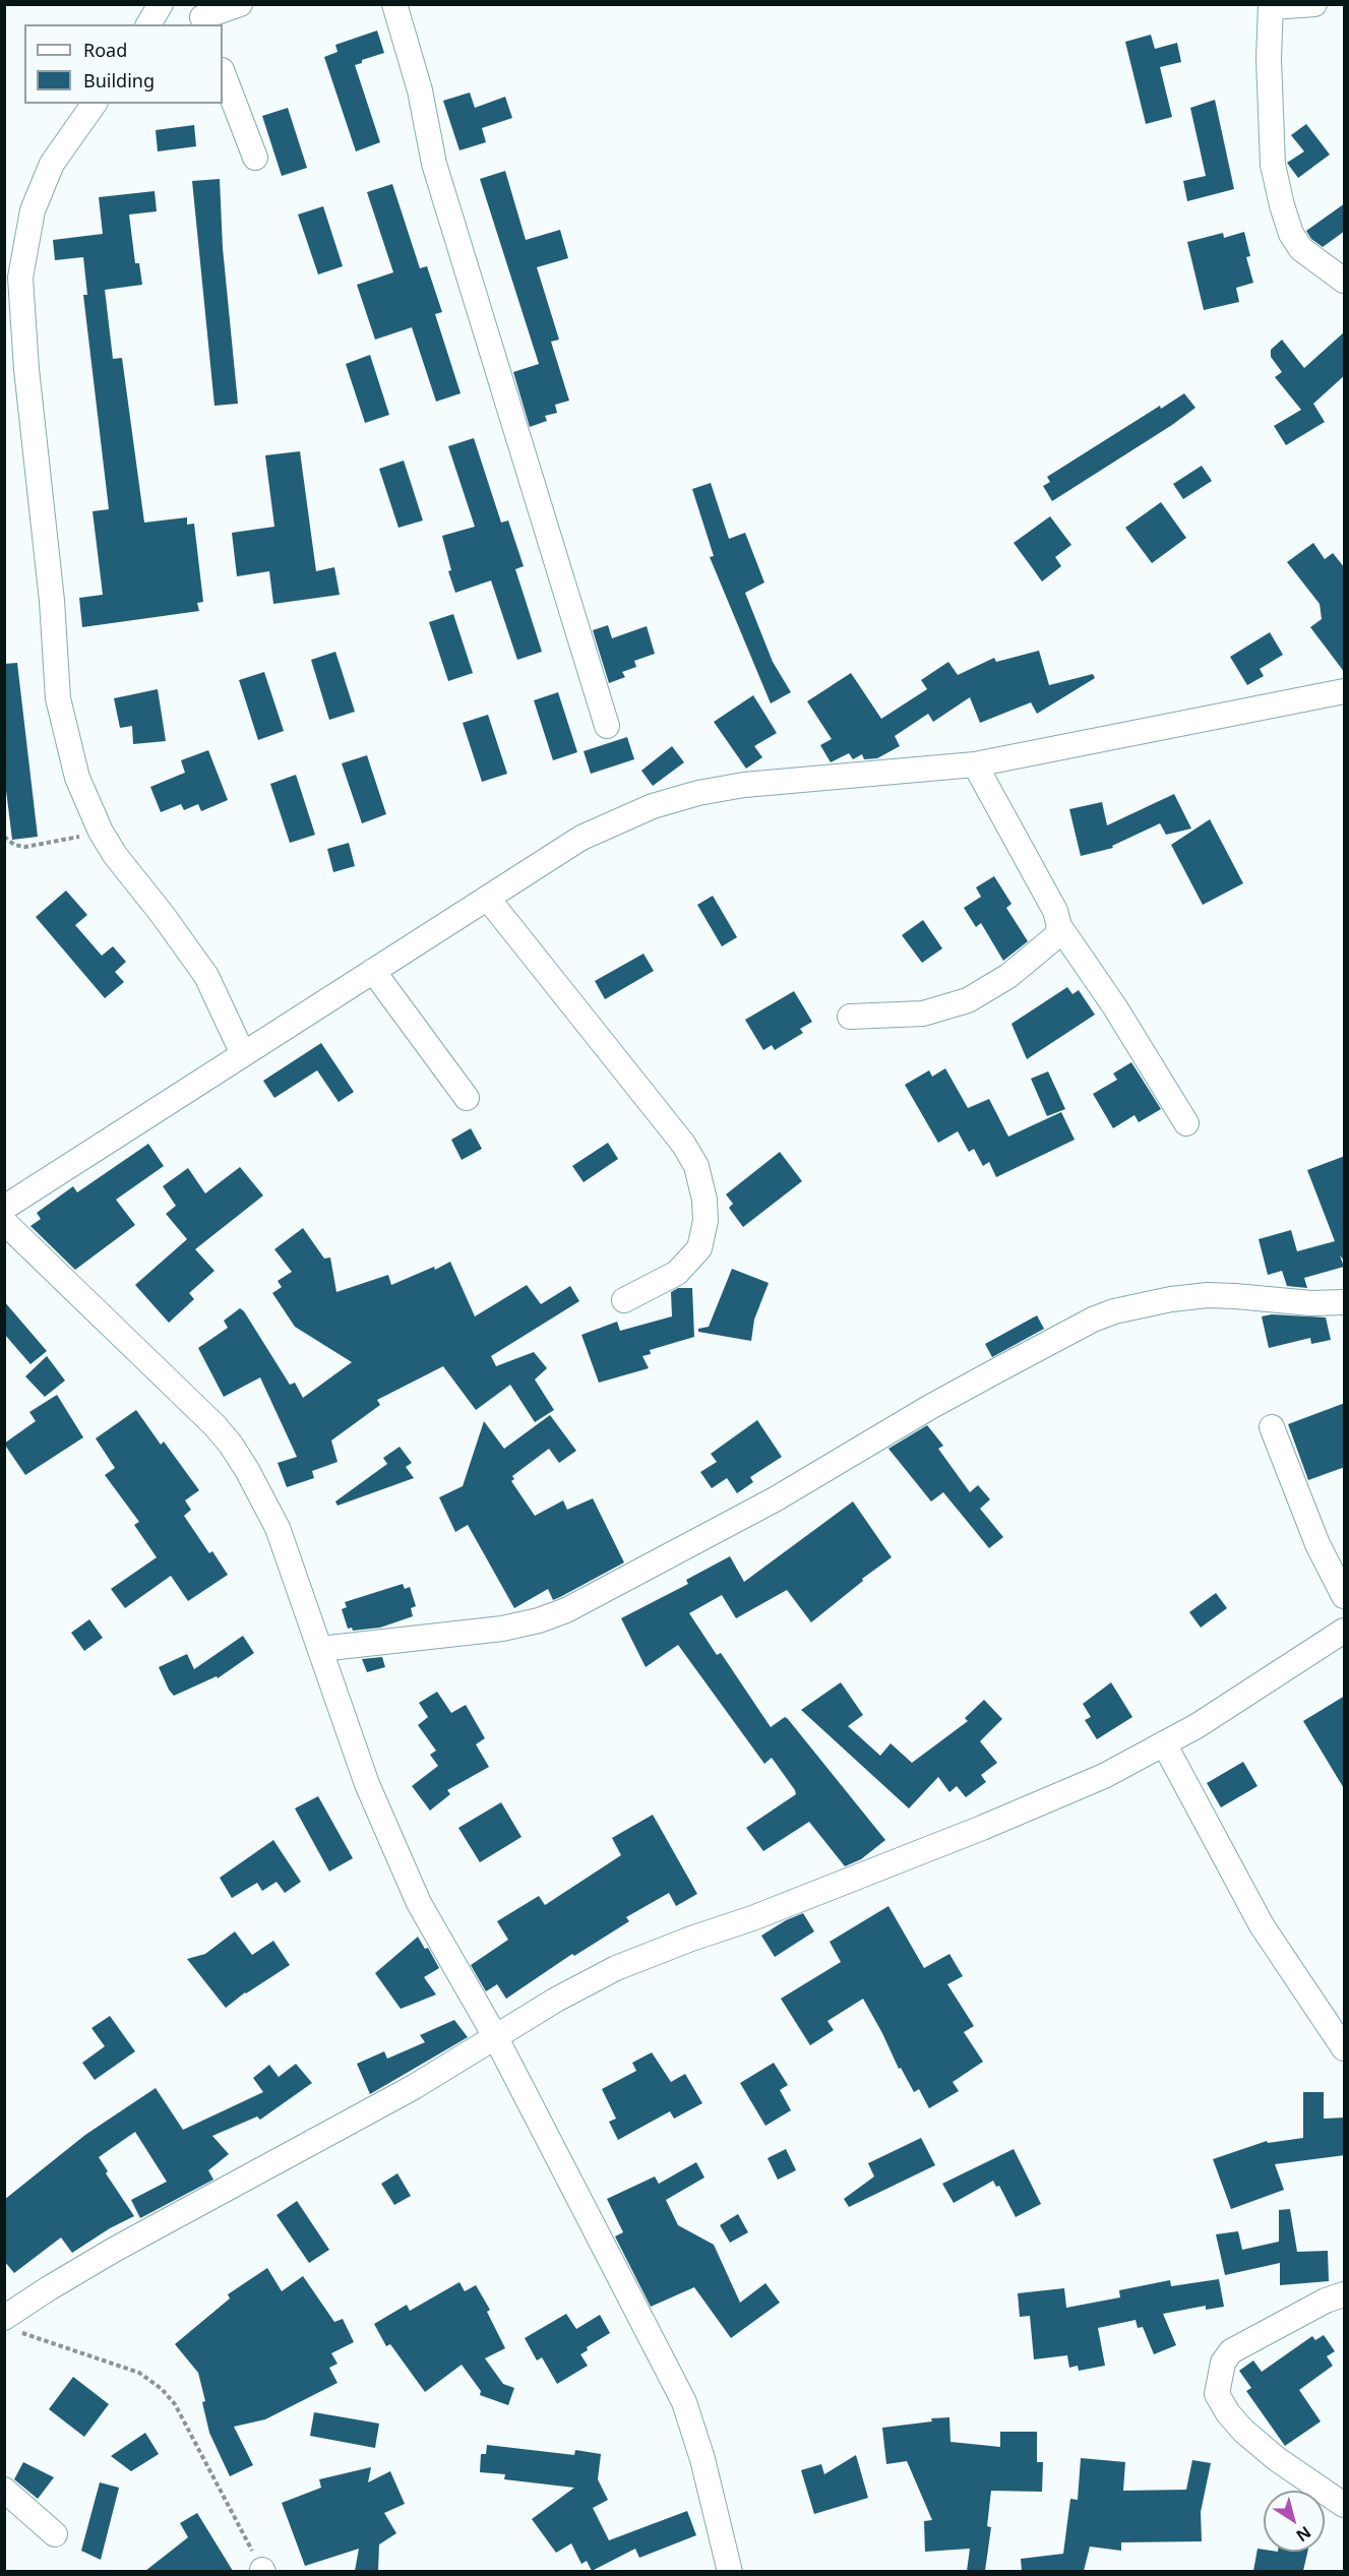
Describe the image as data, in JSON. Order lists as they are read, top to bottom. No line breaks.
{"legend":["Road","Building"],"north":"bottom right"}
